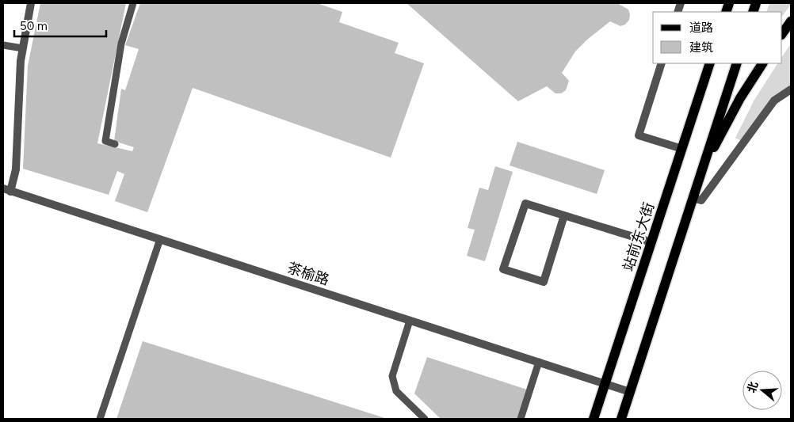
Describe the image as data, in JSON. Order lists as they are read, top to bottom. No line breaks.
{"streets":{"main road":["站前东大街"],"street":["茶榆路"]},"crossings":[["站前东大街","茶榆路"]],"legend":["道路","建筑"],"scale_bar":"50 m","north":"left"}
